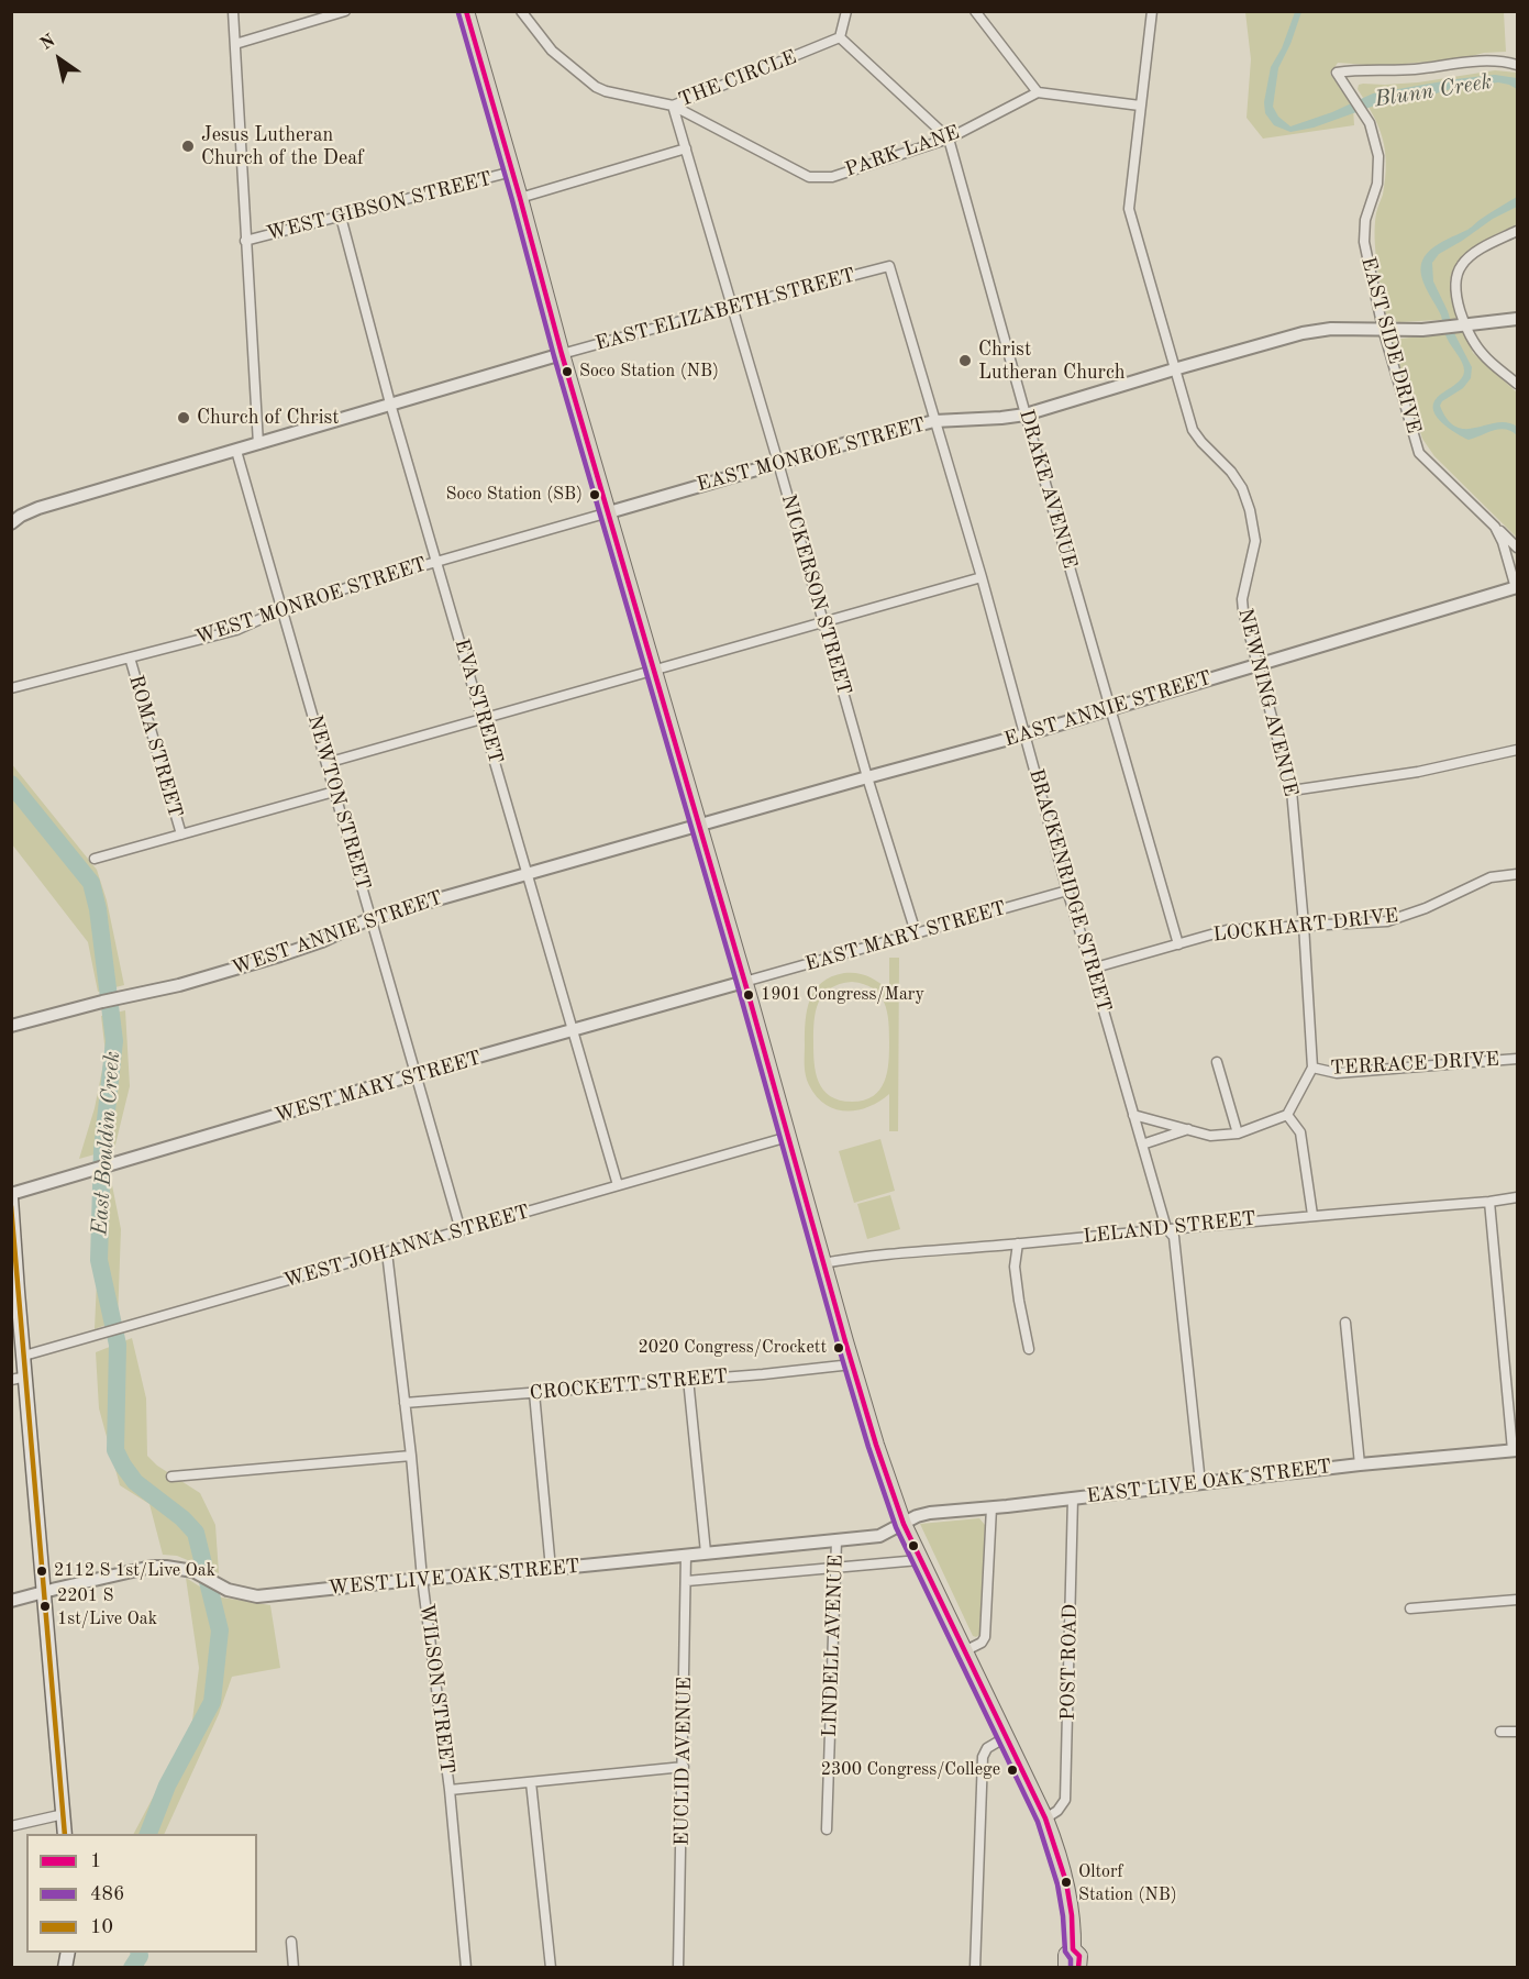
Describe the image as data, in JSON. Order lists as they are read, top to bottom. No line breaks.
{"streets":{"street":["THE CIRCLE","PARK LANE","WEST GIBSON STREET","EAST ELIZABETH STREET","EAST SIDE DRIVE","EAST MONROE STREET","DRAKE AVENUE","NICKERSON STREET","WEST MONROE STREET","EVA STREET","NEWNING AVENUE","EAST ANNIE STREET","ROMA STREET","NEWTON STREET","BRACKENRIDGE STREET","LOCKHART DRIVE","WEST ANNIE STREET","EAST MARY STREET","TERRACE DRIVE","WEST MARY STREET","LELAND STREET","WEST JOHANNA STREET","CROCKETT STREET","EAST LIVE OAK STREET","WEST LIVE OAK STREET","LINDELL AVENUE","POST ROAD","WILSON STREET","EUCLID AVENUE"]},"crossings":[["THE CIRCLE","PARK LANE"],["THE CIRCLE","NICKERSON STREET"],["PARK LANE","DRAKE AVENUE"],["PARK LANE","NICKERSON STREET"],["WEST GIBSON STREET","EVA STREET"],["EAST ELIZABETH STREET","NICKERSON STREET"],["EAST ELIZABETH STREET","BRACKENRIDGE STREET"],["EAST SIDE DRIVE","EAST MONROE STREET"],["EAST SIDE DRIVE","EAST ANNIE STREET"],["EAST MONROE STREET","DRAKE AVENUE"],["EAST MONROE STREET","NICKERSON STREET"],["EAST MONROE STREET","WEST MONROE STREET"],["EAST MONROE STREET","NEWNING AVENUE"],["EAST MONROE STREET","BRACKENRIDGE STREET"],["DRAKE AVENUE","EAST ANNIE STREET"],["DRAKE AVENUE","LOCKHART DRIVE"],["NICKERSON STREET","EAST ANNIE STREET"],["NICKERSON STREET","EAST MARY STREET"],["WEST MONROE STREET","EVA STREET"],["WEST MONROE STREET","ROMA STREET"],["WEST MONROE STREET","NEWTON STREET"],["EVA STREET","WEST ANNIE STREET"],["EVA STREET","WEST MARY STREET"],["EVA STREET","WEST JOHANNA STREET"],["NEWNING AVENUE","EAST ANNIE STREET"],["NEWNING AVENUE","LOCKHART DRIVE"],["NEWNING AVENUE","TERRACE DRIVE"],["EAST ANNIE STREET","BRACKENRIDGE STREET"],["EAST ANNIE STREET","WEST ANNIE STREET"],["NEWTON STREET","WEST ANNIE STREET"],["NEWTON STREET","WEST MARY STREET"],["NEWTON STREET","WEST JOHANNA STREET"],["BRACKENRIDGE STREET","LOCKHART DRIVE"],["BRACKENRIDGE STREET","EAST MARY STREET"],["BRACKENRIDGE STREET","LELAND STREET"],["BRACKENRIDGE STREET","EAST LIVE OAK STREET"],["EAST MARY STREET","WEST MARY STREET"],["WEST JOHANNA STREET","WILSON STREET"],["CROCKETT STREET","WILSON STREET"],["EAST LIVE OAK STREET","WEST LIVE OAK STREET"],["EAST LIVE OAK STREET","POST ROAD"],["WEST LIVE OAK STREET","LINDELL AVENUE"],["WEST LIVE OAK STREET","WILSON STREET"],["WEST LIVE OAK STREET","EUCLID AVENUE"]],"water":["Blunn Creek","East Bouldin Creek"],"places":["Jesus Lutheran Church of the Deaf","Christ Lutheran Church","Soco Station (NB)","Church of Christ","Soco Station (SB)","1901 Congress/Mary","2020 Congress/Crockett","2112 S 1st/Live Oak","2201 S 1st/Live Oak","2300 Congress/College","Oltorf Station (NB)"],"lines":["transit line 1","transit line 486","transit line 10"],"legend":["1","486","10"],"north":"top left"}
